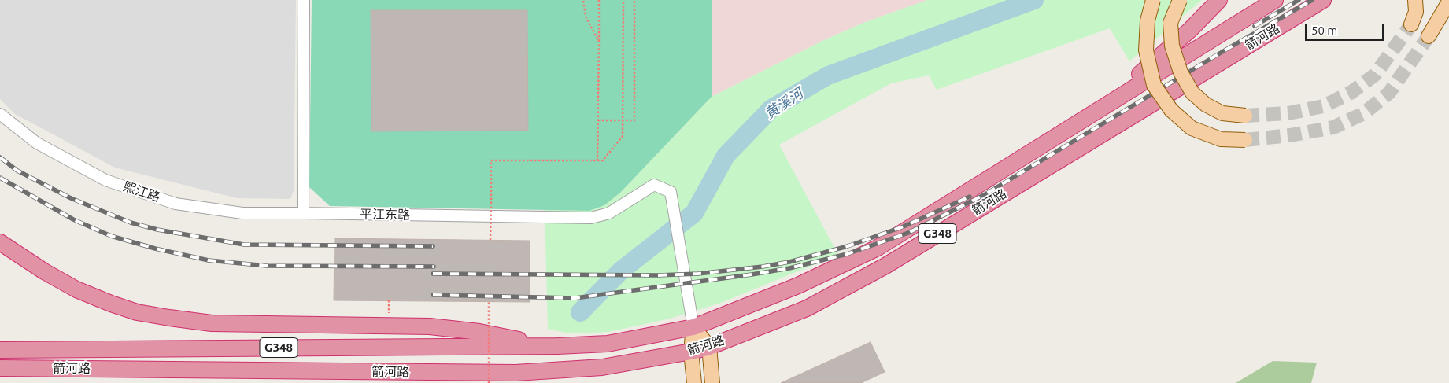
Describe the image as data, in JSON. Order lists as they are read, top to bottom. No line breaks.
{"streets":{"highway":["箭河路","G348"],"street":["熙江路","平江东路"]},"crossings":[["箭河路","平江东路"],["熙江路","平江东路"]],"water":["黄溪河"],"scale_bar":"50 m"}
